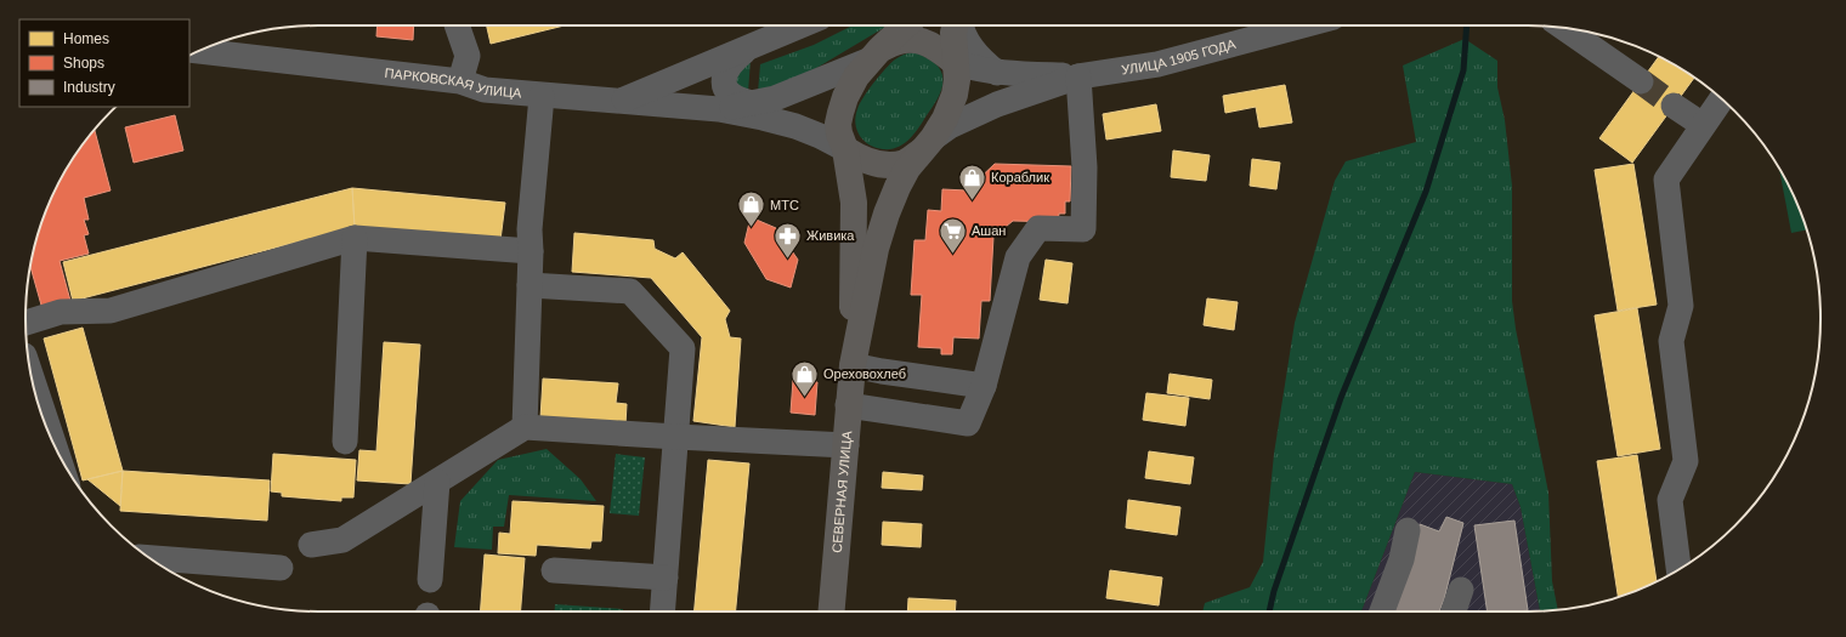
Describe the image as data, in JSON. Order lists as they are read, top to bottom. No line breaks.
{"streets":{"main road":["СЕВЕРНАЯ УЛИЦА"],"street":["УЛИЦА 1905 ГОДА","ПАРКОВСКАЯ УЛИЦА"]},"crossings":[["УЛИЦА 1905 ГОДА","ПАРКОВСКАЯ УЛИЦА"],["УЛИЦА 1905 ГОДА","СЕВЕРНАЯ УЛИЦА"],["ПАРКОВСКАЯ УЛИЦА","СЕВЕРНАЯ УЛИЦА"]],"places":{"shop":["Кораблик","МТС","Ореховохлеб"],"supermarket":["Ашан"],"pharmacy":["Живика"]},"legend":["Homes","Shops","Industry"]}
